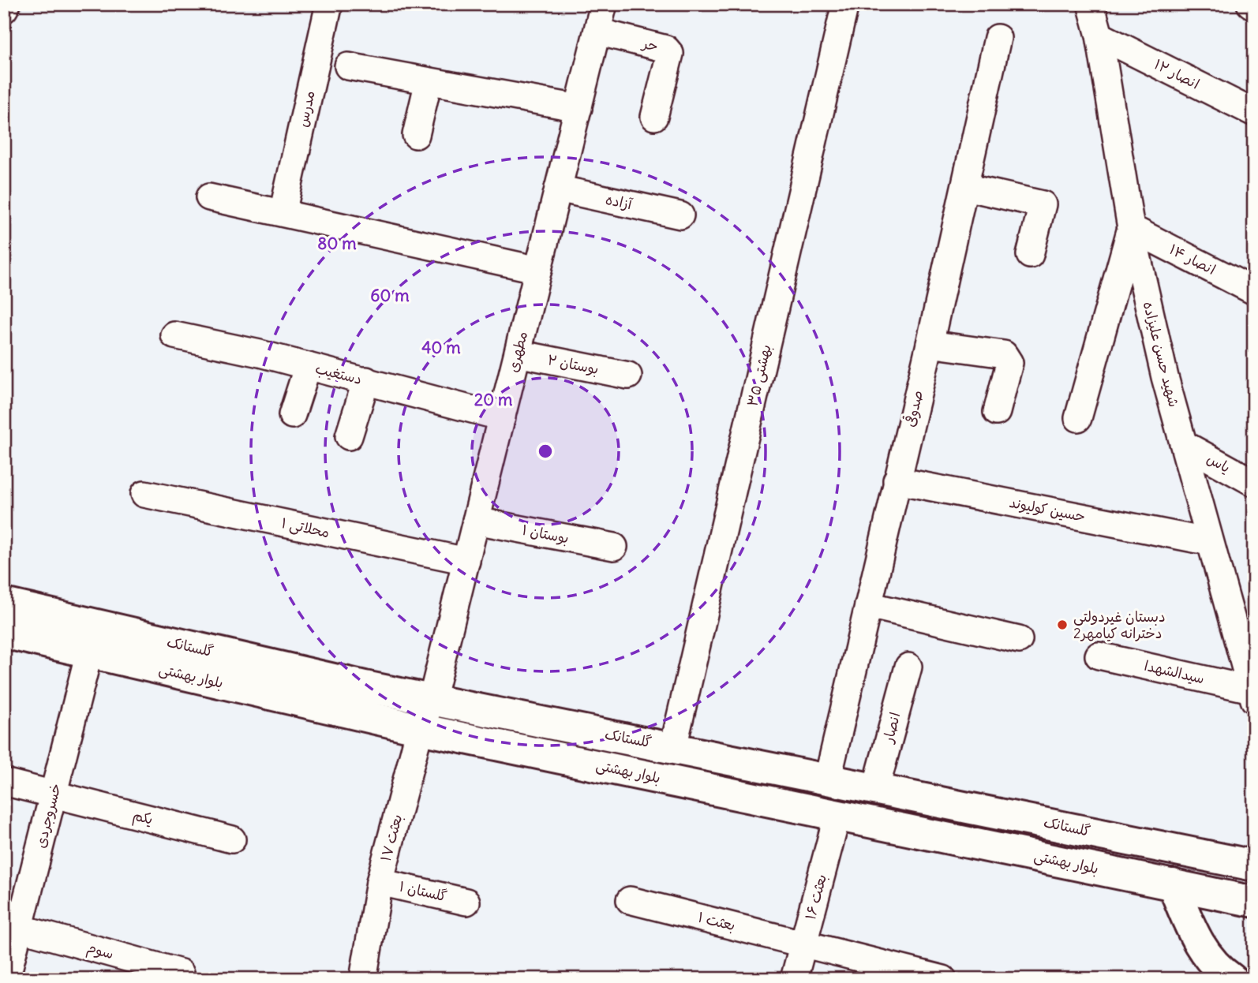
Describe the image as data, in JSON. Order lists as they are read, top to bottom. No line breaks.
{"streets":{"street":["حر","انصار ۱۲","مدرس","آزاده","انصار ۱۴","مطهری","شهید حسن علیزاده","بوستان ۲","دستغیب","بهشتی ۳۵","صدوقی","یاس","حسین کولیوند","محلاتی ۱","بوستان ۱","گلستانک","سیدالشهدا","بلوار بهشتی","انصار","خسروجردی","یکم","بعثت ۱۷","گلستان ۱","بعثت ۱۶","بعثت ١","سوم"]},"crossings":[["حر","مطهری"],["انصار ۱۲","شهید حسن علیزاده"],["آزاده","مطهری"],["انصار ۱۴","شهید حسن علیزاده"],["مطهری","بوستان ۲"],["مطهری","دستغیب"],["مطهری","محلاتی ۱"],["مطهری","بوستان ۱"],["مطهری","گلستانک"],["مطهری","بعثت ۱۷"],["شهید حسن علیزاده","یاس"],["شهید حسن علیزاده","سیدالشهدا"],["بهشتی ۳۵","گلستانک"],["صدوقی","حسین کولیوند"],["صدوقی","گلستانک"],["گلستانک","انصار"],["گلستانک","بعثت ۱۷"],["بلوار بهشتی","خسروجردی"],["بلوار بهشتی","بعثت ۱۷"],["بلوار بهشتی","بعثت ۱۶"],["خسروجردی","یکم"],["خسروجردی","سوم"],["بعثت ۱۷","گلستان ۱"],["بعثت ۱۶","بعثت ١"]],"places":["دبستان غیردولتی دخترانه کیامهر2"],"rings":["80 m","60 m","40 m","20 m"]}
